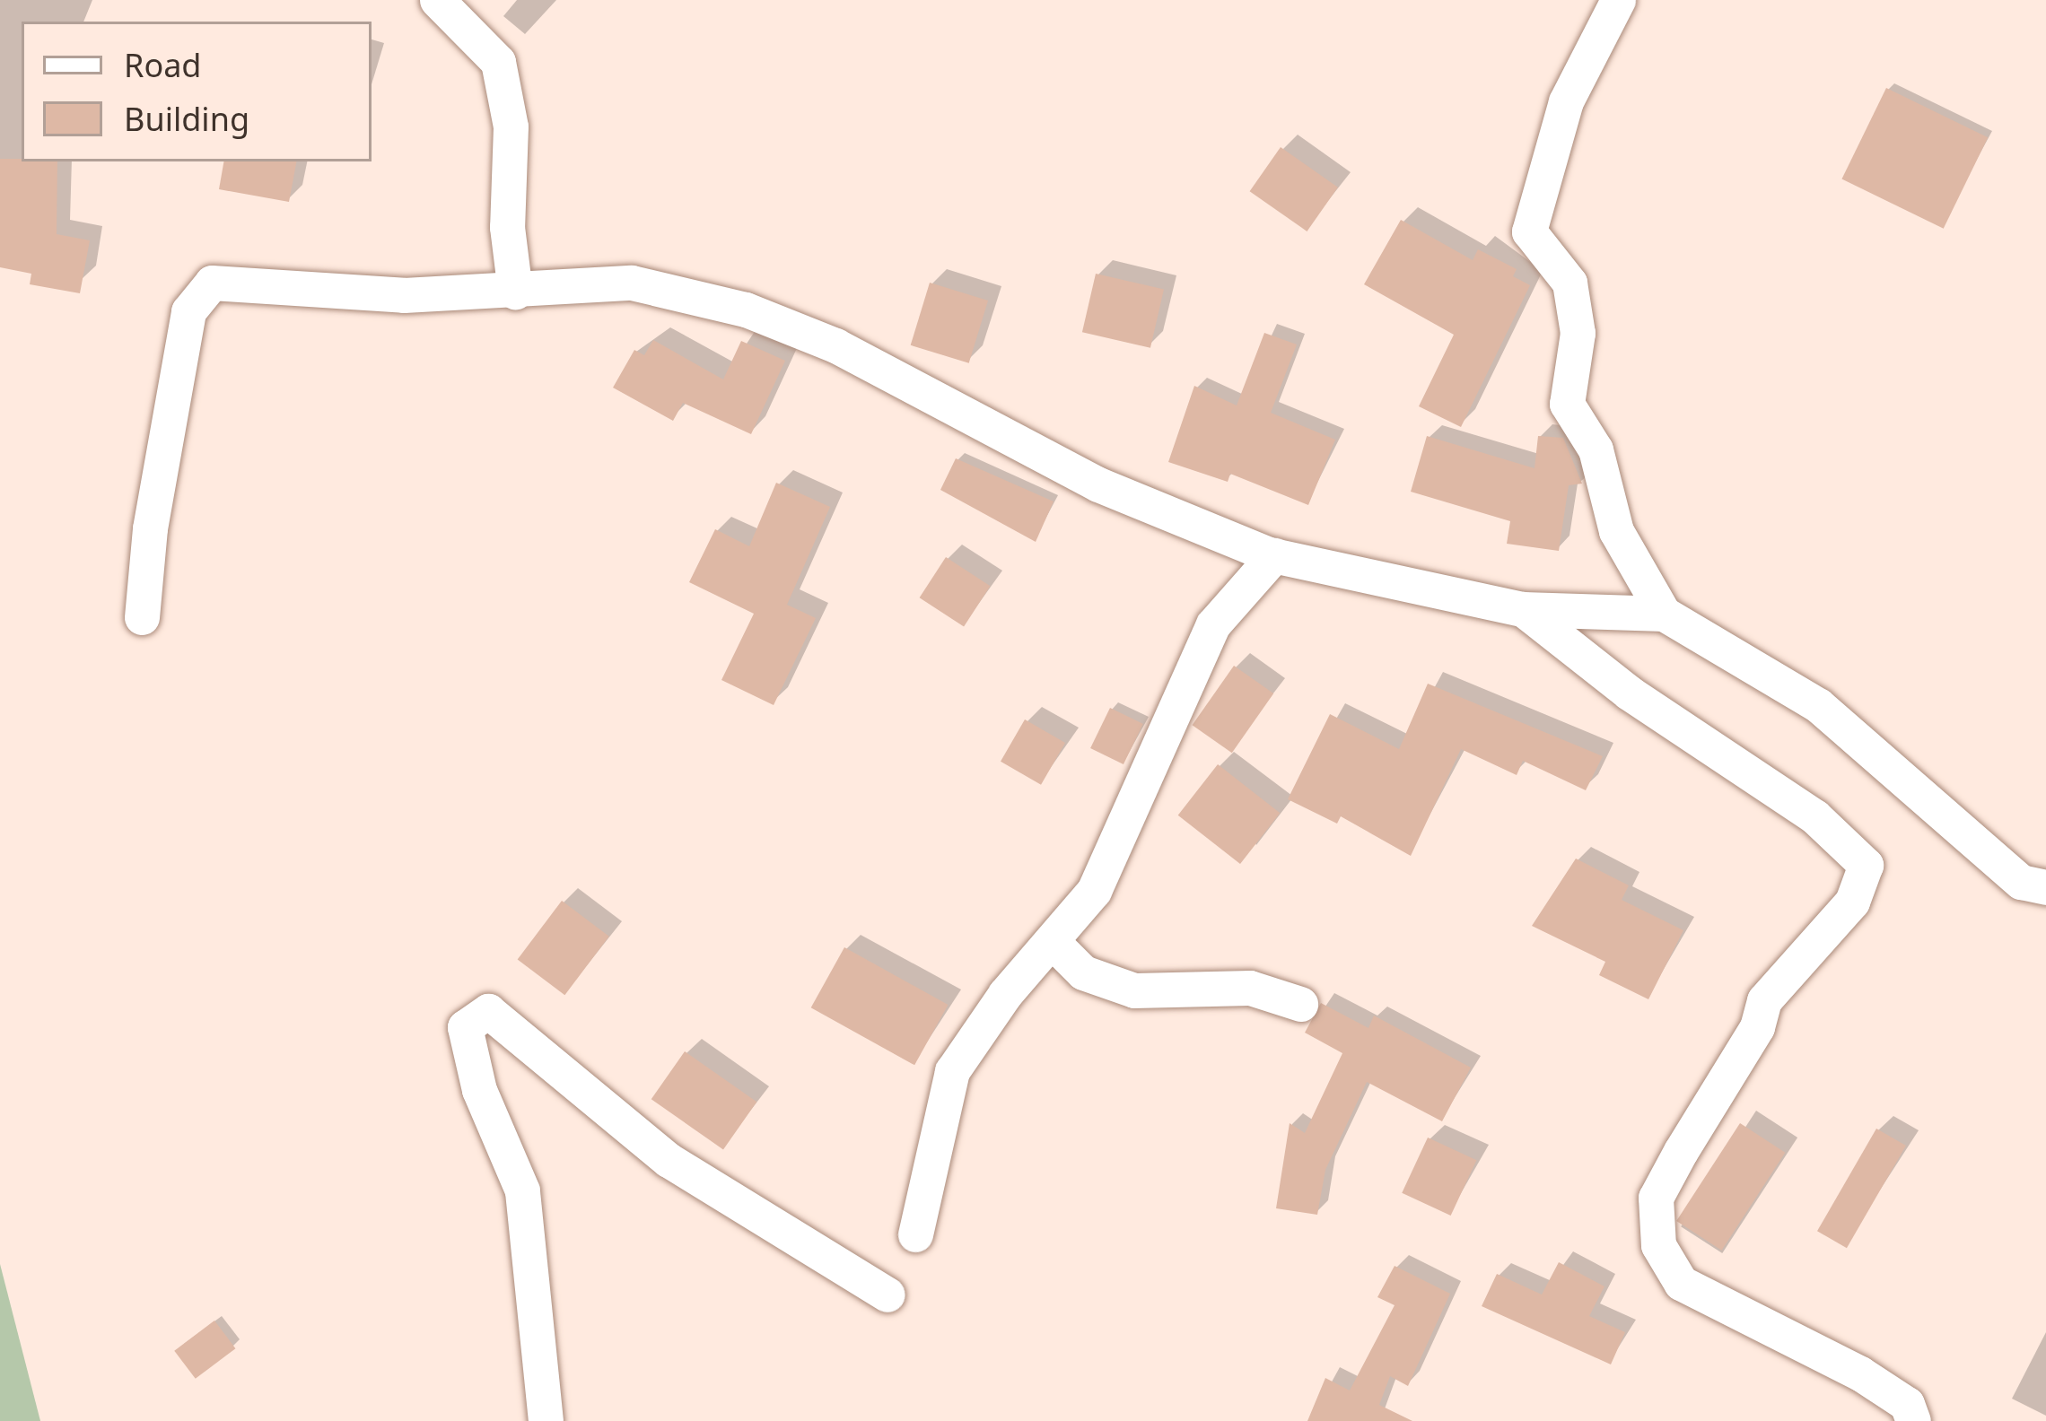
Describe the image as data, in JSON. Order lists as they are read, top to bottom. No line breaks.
{"legend":["Road","Building"]}
